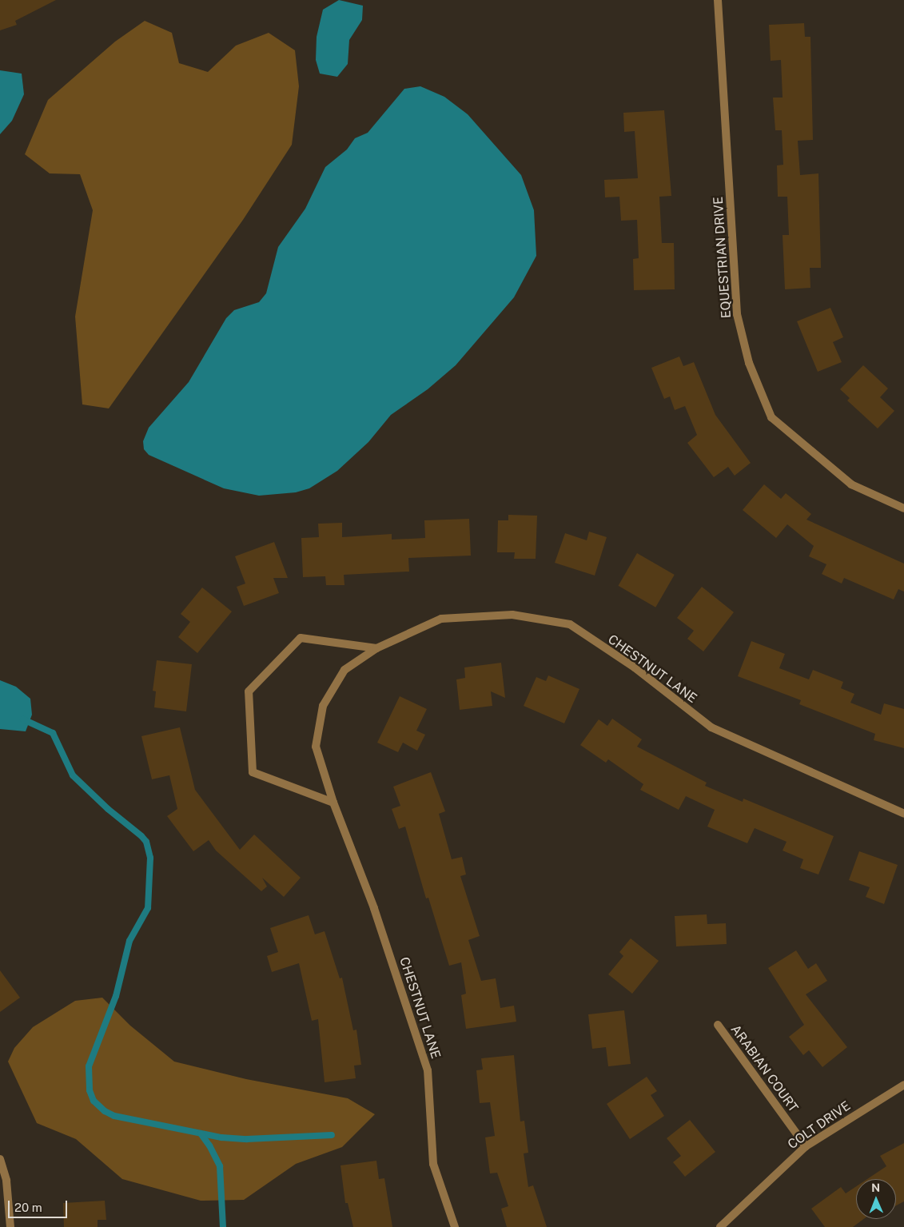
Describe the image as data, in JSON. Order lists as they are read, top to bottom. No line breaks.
{"streets":{"street":["EQUESTRIAN DRIVE","CHESTNUT LANE","ARABIAN COURT","COLT DRIVE"]},"crossings":[["ARABIAN COURT","COLT DRIVE"]],"scale_bar":"20 m","north":"top"}
